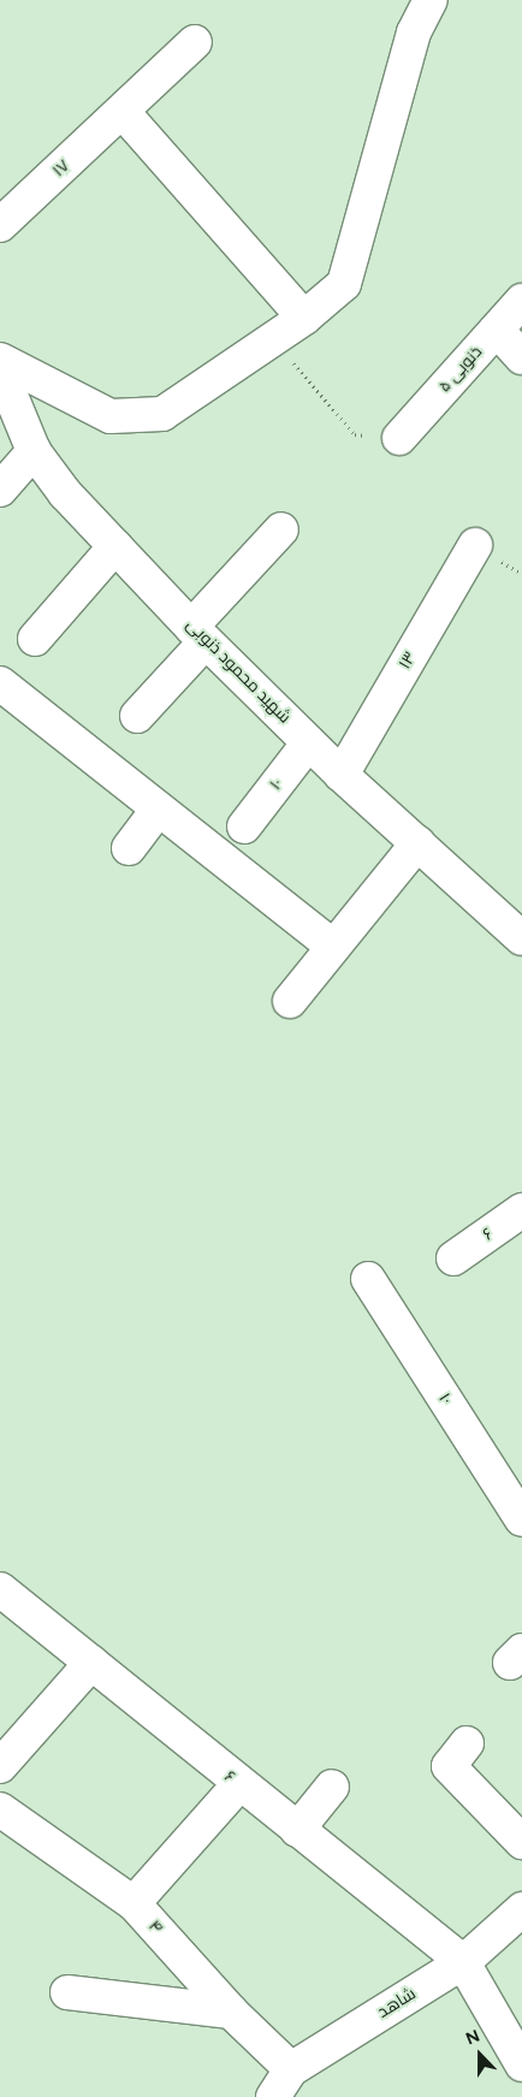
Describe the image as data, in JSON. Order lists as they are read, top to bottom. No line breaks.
{"streets":{"street":["۱۷","ذنوبی ۵","۱۳","شهید محمود ذنوبی","۱۰","۶","۴","شاهد"]},"crossings":[["۱۳","شهید محمود ذنوبی"],["شهید محمود ذنوبی","۱۰"],["۶","شاهد"],["۴","شاهد"]],"north":"top"}
